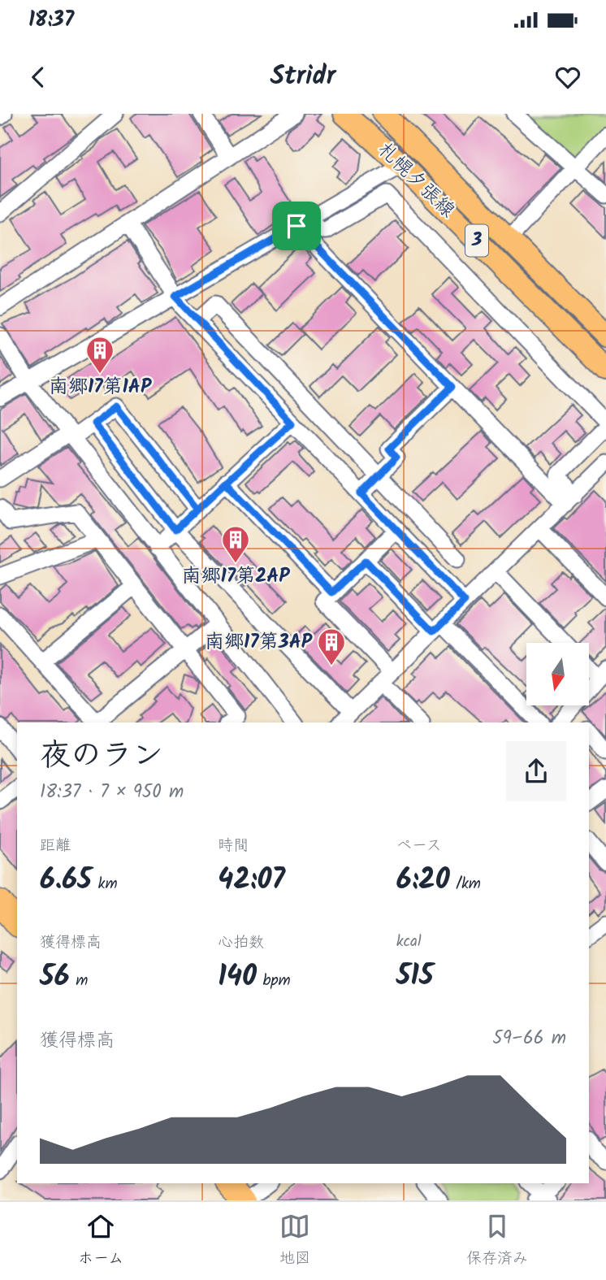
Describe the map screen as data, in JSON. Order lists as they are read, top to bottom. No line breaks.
{"streets":{"main road":["札幌夕張線","3"]},"places":{"building":["南郷17第1AP","南郷17第2AP","南郷17第3AP"]},"north":"bottom","page":{"status":"18:37","header":"Stridr","heading":["夜のラン","18:37 · 7 × 950 m"],"stats":[["距離","6.65 km"],["時間","42:07"],["ペース","6:20 /km"],["獲得標高","56 m"],["心拍数","140 bpm"],["kcal","515"]],"chart":["獲得標高","59–66 m"],"tabs":["ホーム","地図","保存済み"]}}
